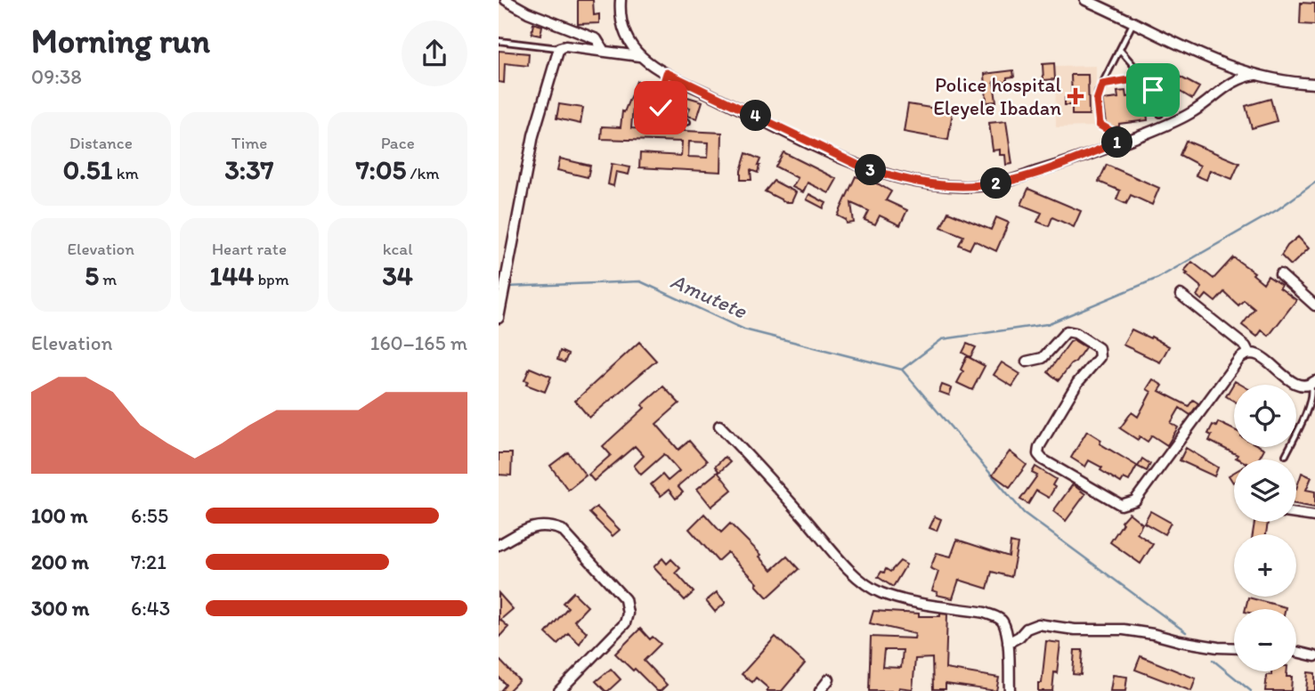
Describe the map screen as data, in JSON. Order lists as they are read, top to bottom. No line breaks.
{"water":["Amutete"],"places":{"health":["Police hospital Eleyele Ibadan"]},"page":{"heading":["Morning run","09:38"],"pins":["4","1","3","2"],"stats":[["Distance","0.51 km"],["Time","3:37"],["Pace","7:05 /km"],["Elevation","5 m"],["Heart rate","144 bpm"],["kcal","34"]],"chart":["Elevation","160–165 m"],"map_buttons":["+","−"],"list":[{"name":"100 m","note":"6:55"},{"name":"200 m","note":"7:21"},{"name":"300 m","note":"6:43"}]}}
